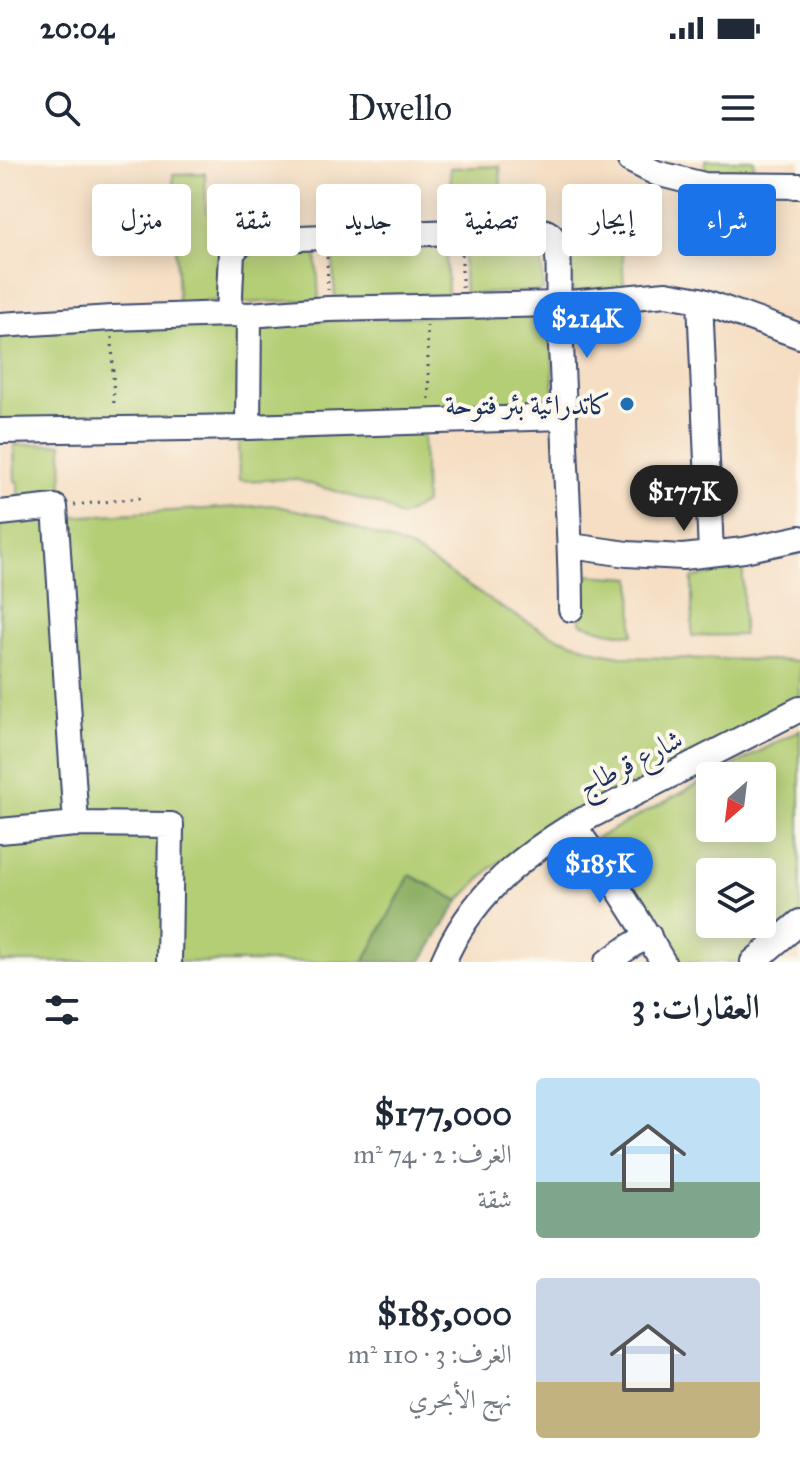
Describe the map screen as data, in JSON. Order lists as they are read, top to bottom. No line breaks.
{"streets":{"street":["شارع قرطاج"]},"places":["كاتدرائية بئر فتوحة"],"north":"bottom left","page":{"status":"20:04","header":"Dwello","chip":["شراء","إيجار","تصفية","جديد","شقة","منزل"],"price":["$214K","$177K","$185K"],"heading":"العقارات: 3","list":[{"name":"$177,000","note":"الغرف: 2 · 74 m² · شقة"},{"name":"$185,000","note":"الغرف: 3 · 110 m² · نهج الأبحري"}]}}
